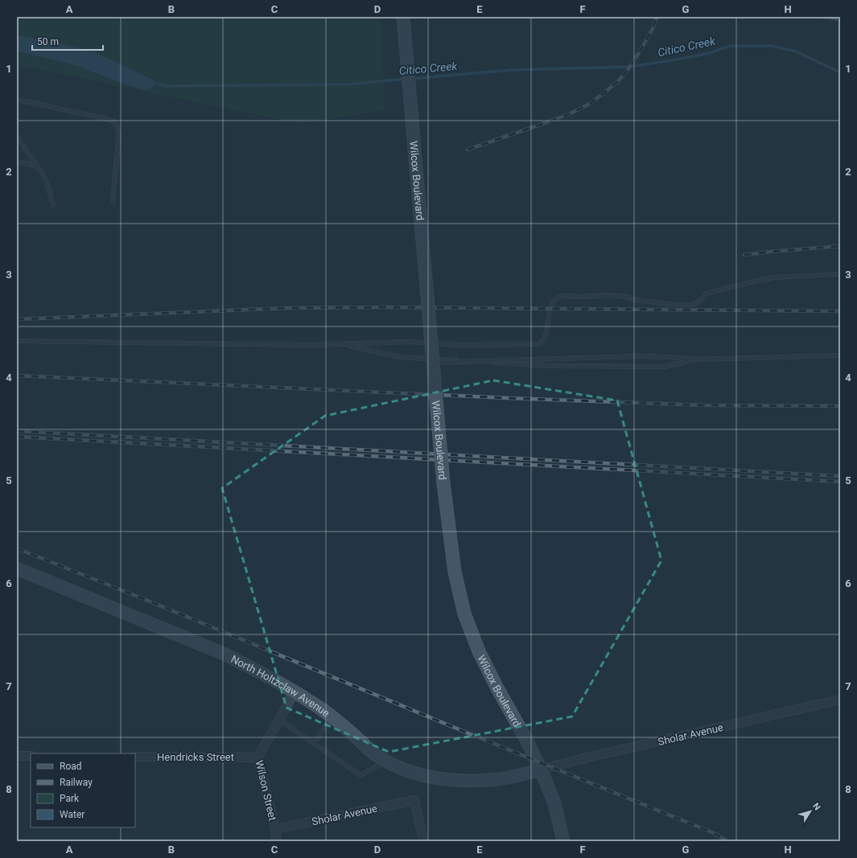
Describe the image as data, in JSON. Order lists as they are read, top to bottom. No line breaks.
{"streets":{"main road":["Wilcox Boulevard","North Holtzclaw Avenue"],"street":["Sholar Avenue","Hendricks Street","Wilson Street"]},"crossings":[["Wilcox Boulevard","North Holtzclaw Avenue"],["Wilcox Boulevard","Sholar Avenue"],["North Holtzclaw Avenue","Sholar Avenue"],["North Holtzclaw Avenue","Wilson Street"],["Sholar Avenue","Wilson Street"],["Hendricks Street","Wilson Street"]],"water":["Citico Creek"],"legend":["Road","Railway","Park","Water"],"scale_bar":"50 m","north":"top right","grid":{"columns":["A","B","C","D","E","F","G","H"],"rows":["1","2","3","4","5","6","7","8"]}}
